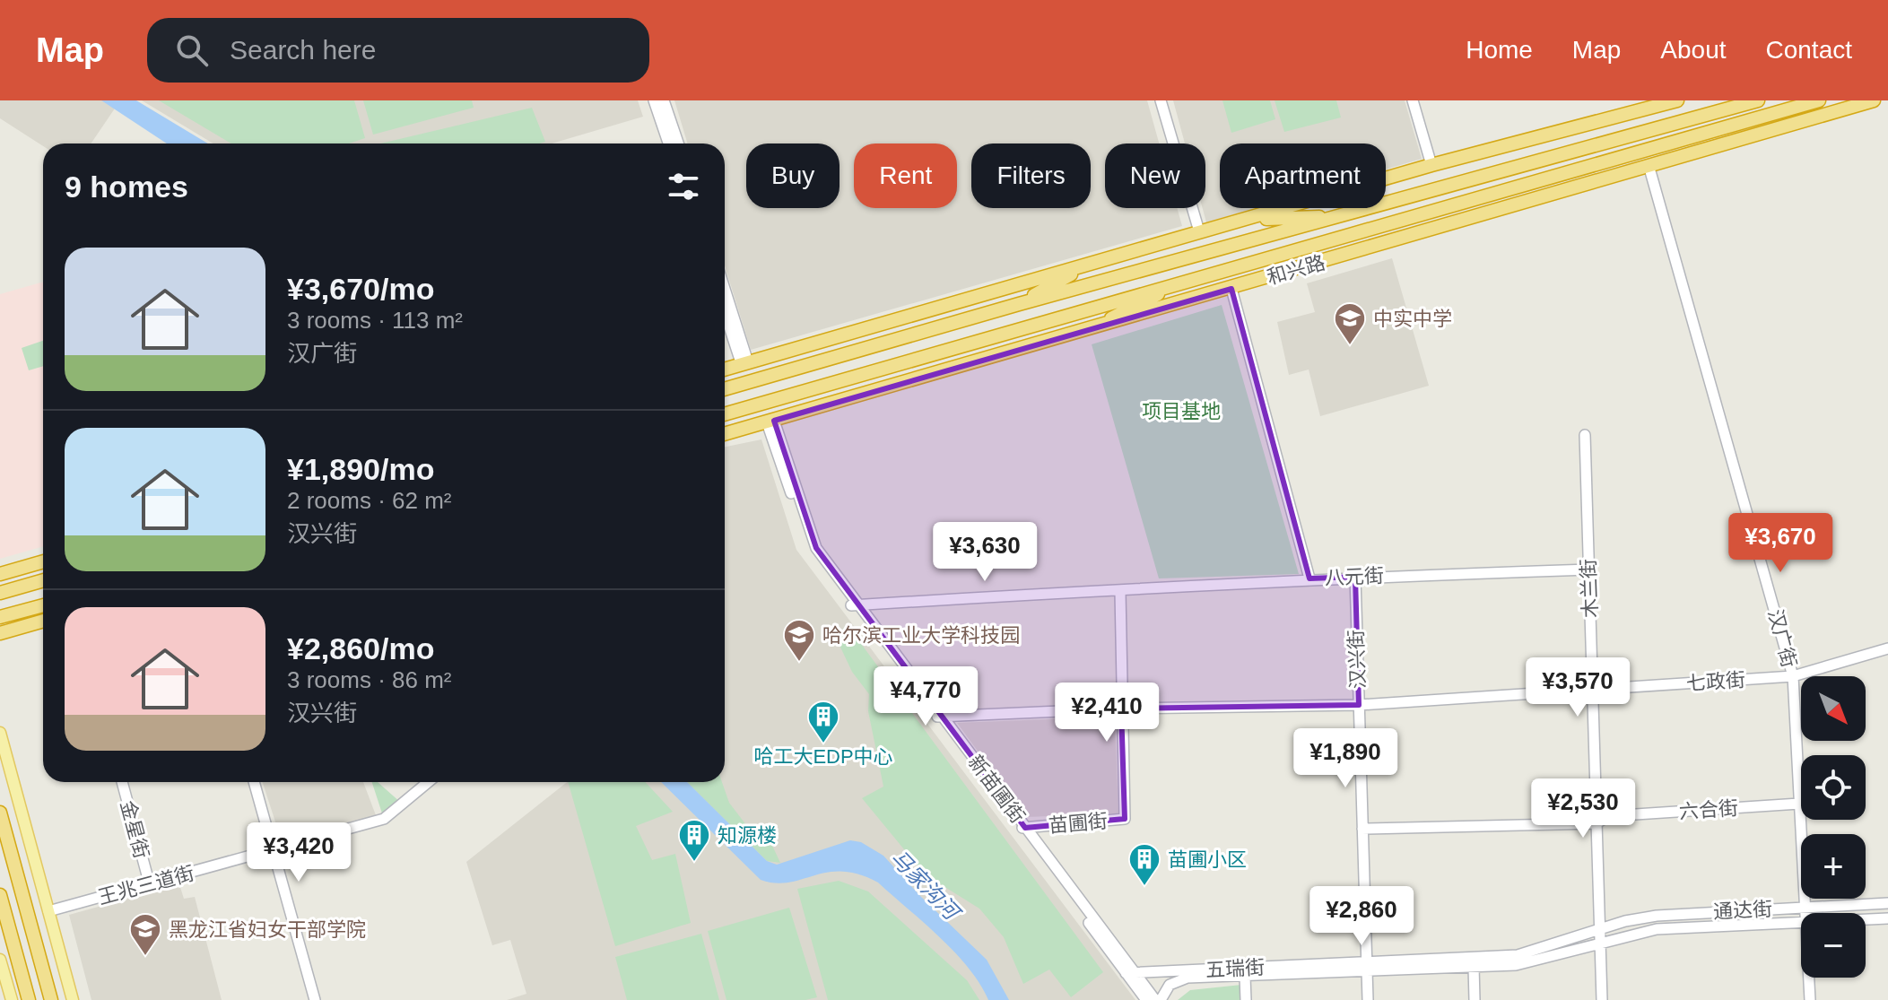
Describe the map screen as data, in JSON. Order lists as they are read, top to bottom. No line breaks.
{"streets":{"highway":["和兴路"],"street":["八元街","木兰街","汉广街","汉兴街","七政街","新苗圃街","六合街","苗圃街","金星街","王兆三道街","通达街","五瑞街"]},"crossings":[["和兴路","汉广街"],["和兴路","新苗圃街"],["八元街","木兰街"],["八元街","汉兴街"],["八元街","新苗圃街"],["八元街","苗圃街"],["木兰街","七政街"],["木兰街","六合街"],["木兰街","通达街"],["木兰街","五瑞街"],["汉广街","七政街"],["汉广街","六合街"],["汉广街","通达街"],["汉兴街","七政街"],["汉兴街","六合街"],["汉兴街","五瑞街"],["七政街","新苗圃街"],["七政街","苗圃街"],["新苗圃街","苗圃街"],["新苗圃街","五瑞街"],["金星街","王兆三道街"],["通达街","五瑞街"]],"water":["马家沟河"],"parks":["项目基地"],"places":{"school or university":["中实中学","哈尔滨工业大学科技园","黑龙江省妇女干部学院"],"building":["哈工大EDP中心","知源楼","苗圃小区"]},"north":"bottom right","page":{"header":"Map","search":"Search here","nav":["Home","Map","About","Contact"],"chip":["Buy","Rent","Filters","New","Apartment"],"heading":"9 homes","list":[{"name":"¥3,670/mo","note":"3 rooms · 113 m² · 汉广街"},{"name":"¥1,890/mo","note":"2 rooms · 62 m² · 汉兴街"},{"name":"¥2,860/mo","note":"3 rooms · 86 m² · 汉兴街"}],"price":["¥3,670","¥3,630","¥3,570","¥4,770","¥2,410","¥1,890","¥2,530","¥3,420","¥2,860"],"map_buttons":["+","−"]}}
